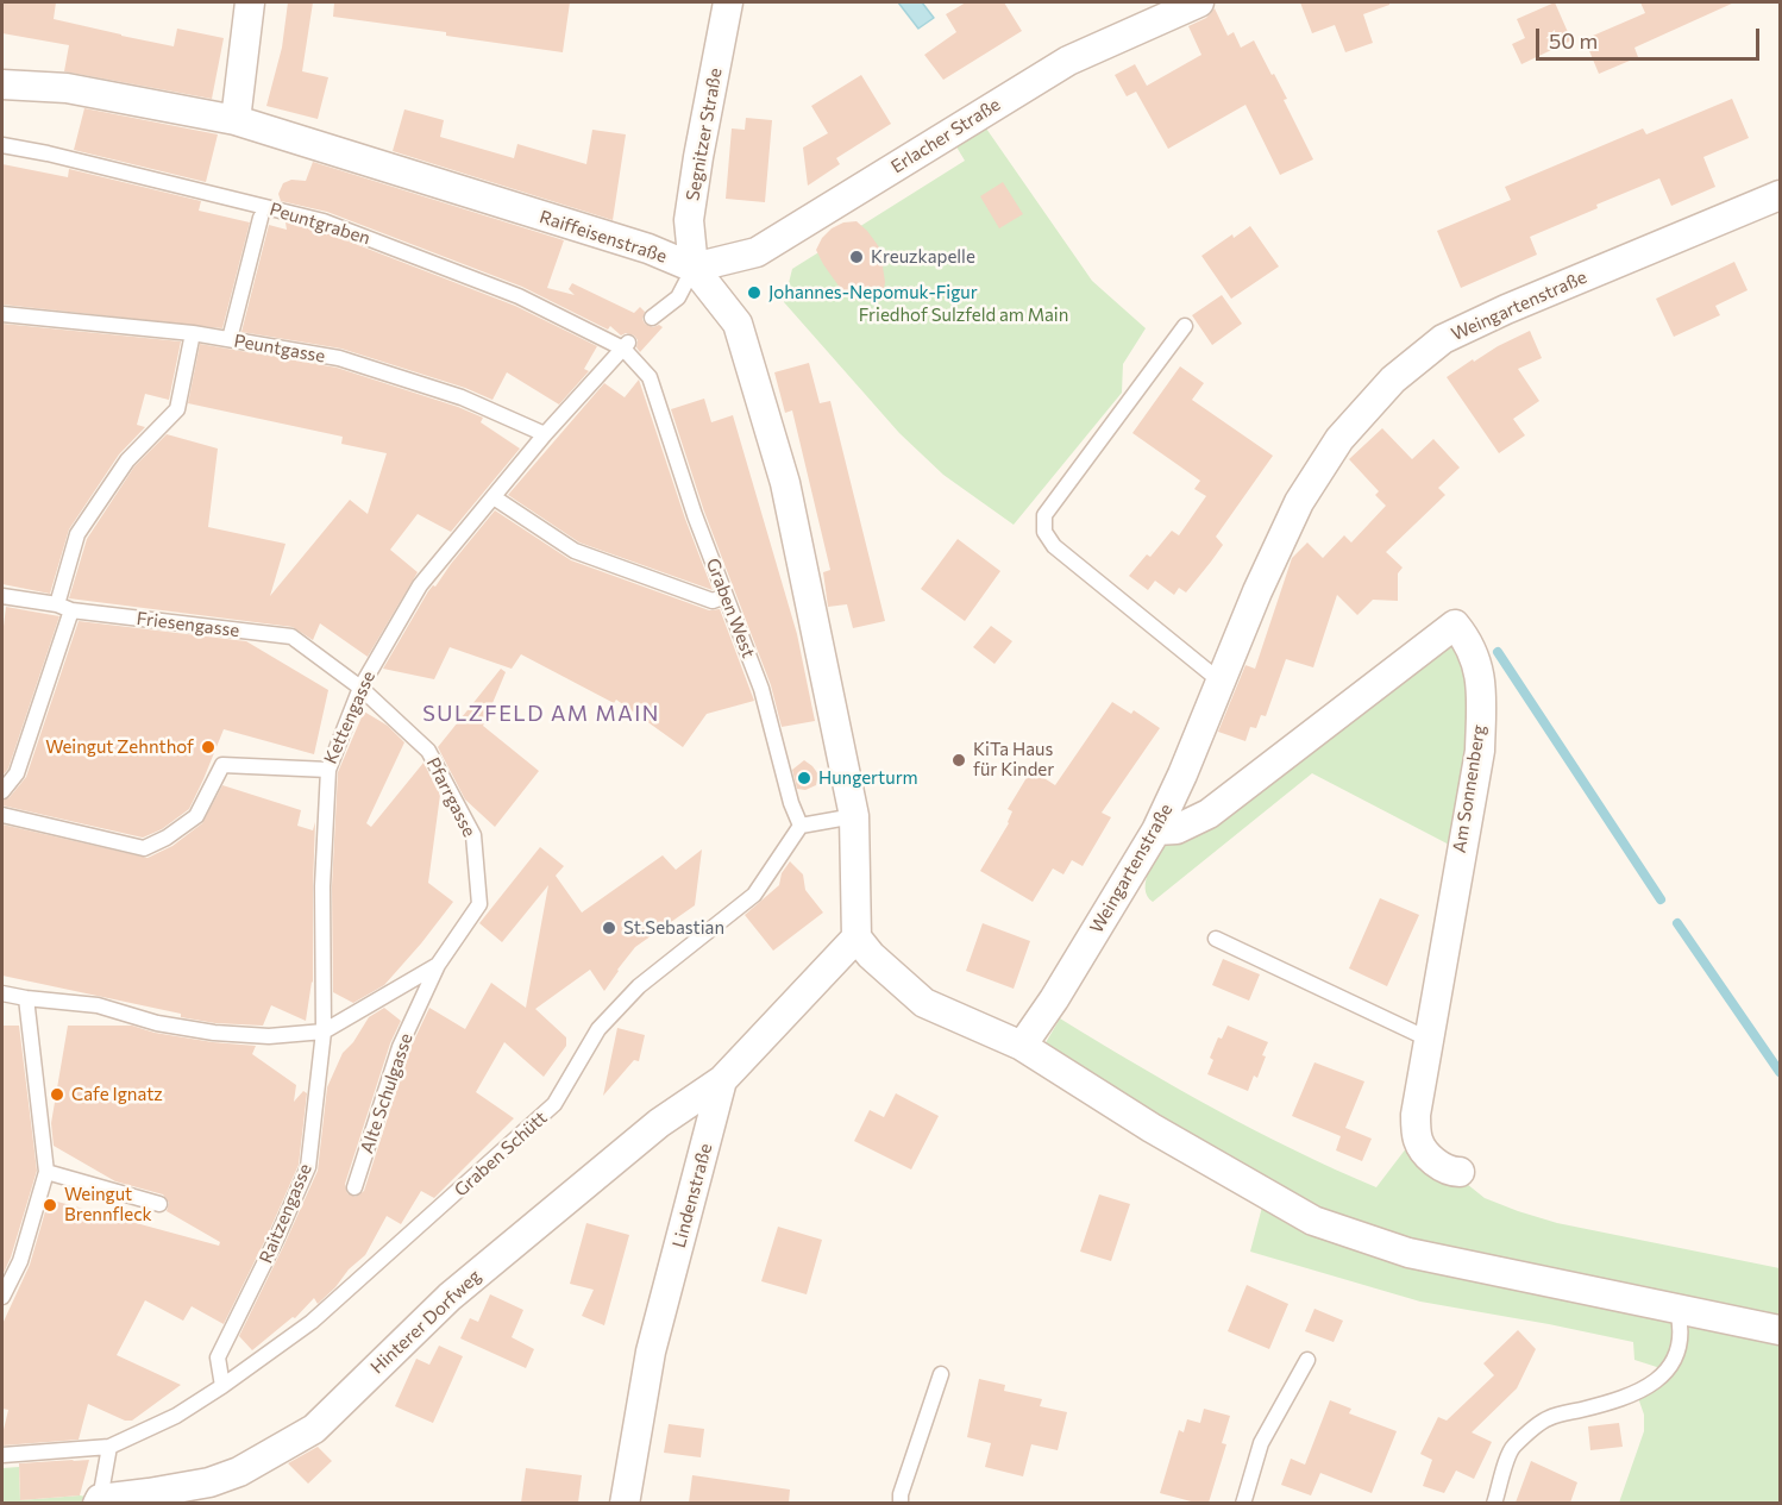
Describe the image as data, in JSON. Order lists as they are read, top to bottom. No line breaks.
{"streets":{"street":["Segnitzer Straße","Erlacher Straße","Raiffeisenstraße","Weingartenstraße","Am Sonnenberg","Lindenstraße","Hinterer Dorfweg"],"lane":["Peuntgraben","Peuntgasse","Graben West","Friesengasse","Kettengasse","Pfarrgasse","Alte Schulgasse","Graben Schütt","Raitzengasse"]},"crossings":[["Segnitzer Straße","Erlacher Straße"],["Segnitzer Straße","Raiffeisenstraße"],["Erlacher Straße","Raiffeisenstraße"],["Peuntgraben","Graben West"],["Peuntgraben","Kettengasse"],["Raiffeisenstraße","Lindenstraße"],["Weingartenstraße","Am Sonnenberg"],["Peuntgasse","Kettengasse"],["Graben West","Kettengasse"],["Graben West","Graben Schütt"],["Friesengasse","Kettengasse"],["Friesengasse","Pfarrgasse"],["Kettengasse","Pfarrgasse"],["Kettengasse","Raitzengasse"],["Pfarrgasse","Alte Schulgasse"],["Graben Schütt","Raitzengasse"],["Lindenstraße","Hinterer Dorfweg"]],"districts":["SULZFELD AM MAIN"],"parks":["Friedhof Sulzfeld am Main"],"places":["Kreuzkapelle","Johannes-Nepomuk-Figur","Weingut Zehnthof","KiTa Haus für Kinder","Hungerturm","St.Sebastian","Cafe Ignatz","Weingut Brennfleck"],"scale_bar":"50 m"}
